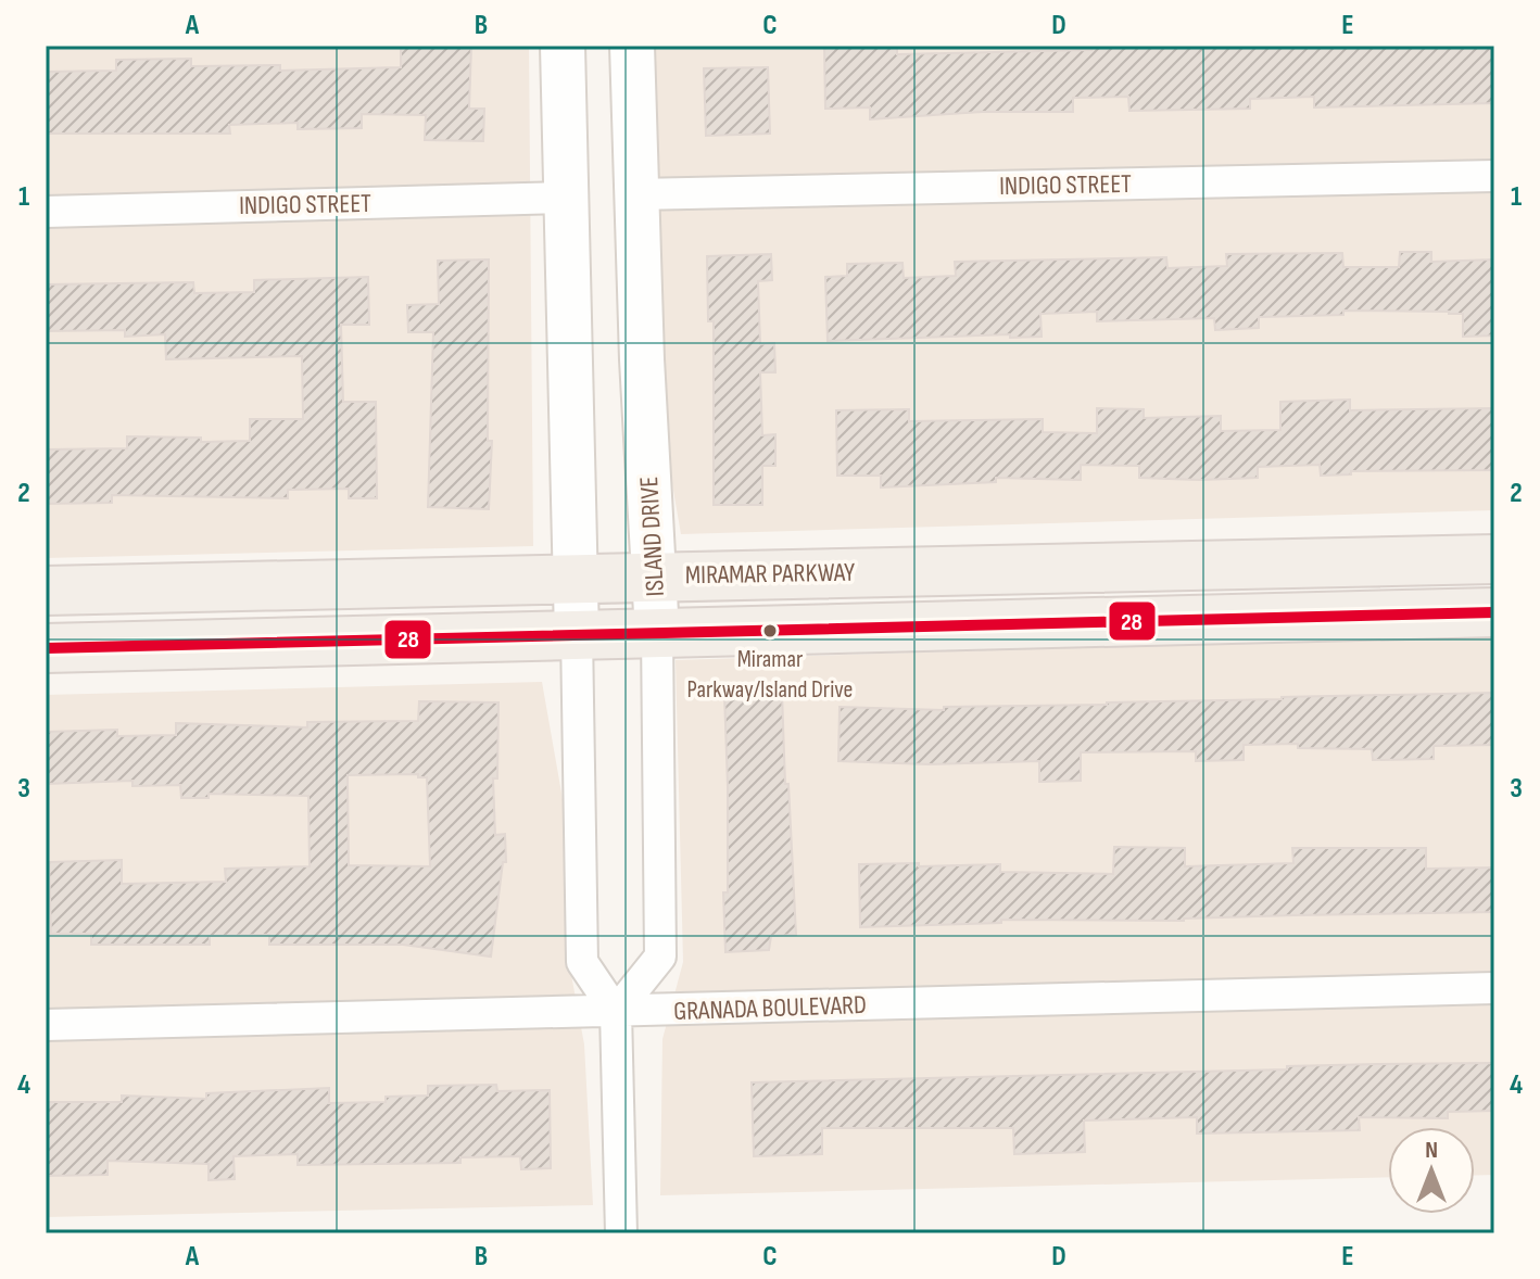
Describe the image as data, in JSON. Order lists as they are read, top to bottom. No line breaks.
{"streets":{"main road":["MIRAMAR PARKWAY"],"street":["INDIGO STREET","ISLAND DRIVE","GRANADA BOULEVARD"]},"crossings":[["INDIGO STREET","ISLAND DRIVE"],["ISLAND DRIVE","MIRAMAR PARKWAY"],["ISLAND DRIVE","GRANADA BOULEVARD"]],"places":["Miramar Parkway/Island Drive"],"lines":["transit line 28"],"north":"top","grid":{"columns":["A","B","C","D","E"],"rows":["1","2","3","4"]}}
